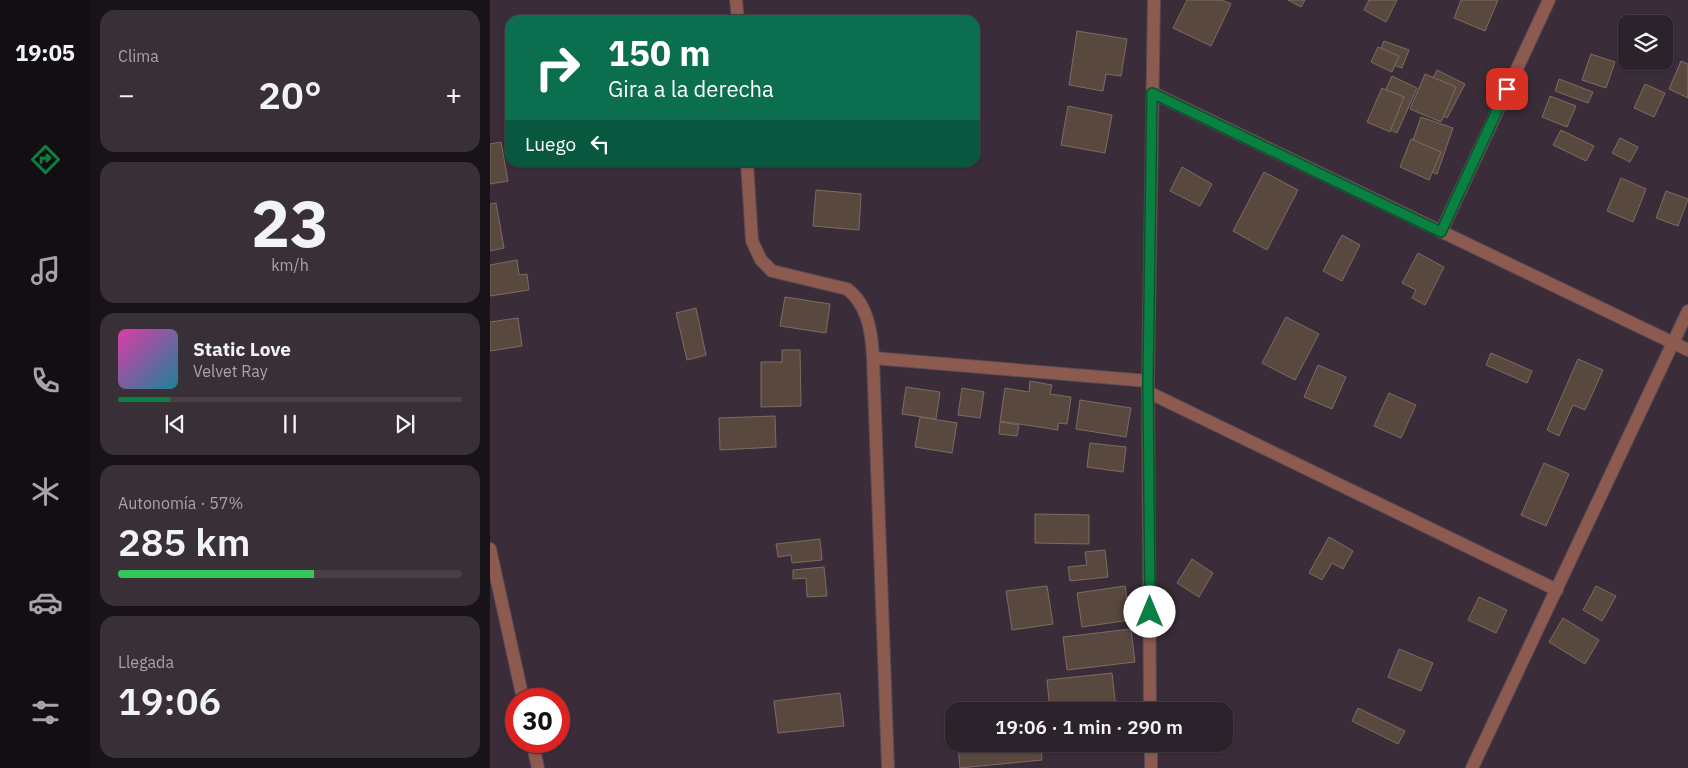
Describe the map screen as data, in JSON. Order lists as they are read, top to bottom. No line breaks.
{"page":{"tabs":"19:05","tile":["Clima",["23","km/h"],["Autonomía · 57%","285 km"],["Llegada","19:06"]],"turn":["150 m","Gira a la derecha"],"heat":["−","20°","+"],"then":"Luego","song":["Static Love","Velvet Ray"],"limit":"30","trip":"19:06 · 1 min · 290 m"}}
